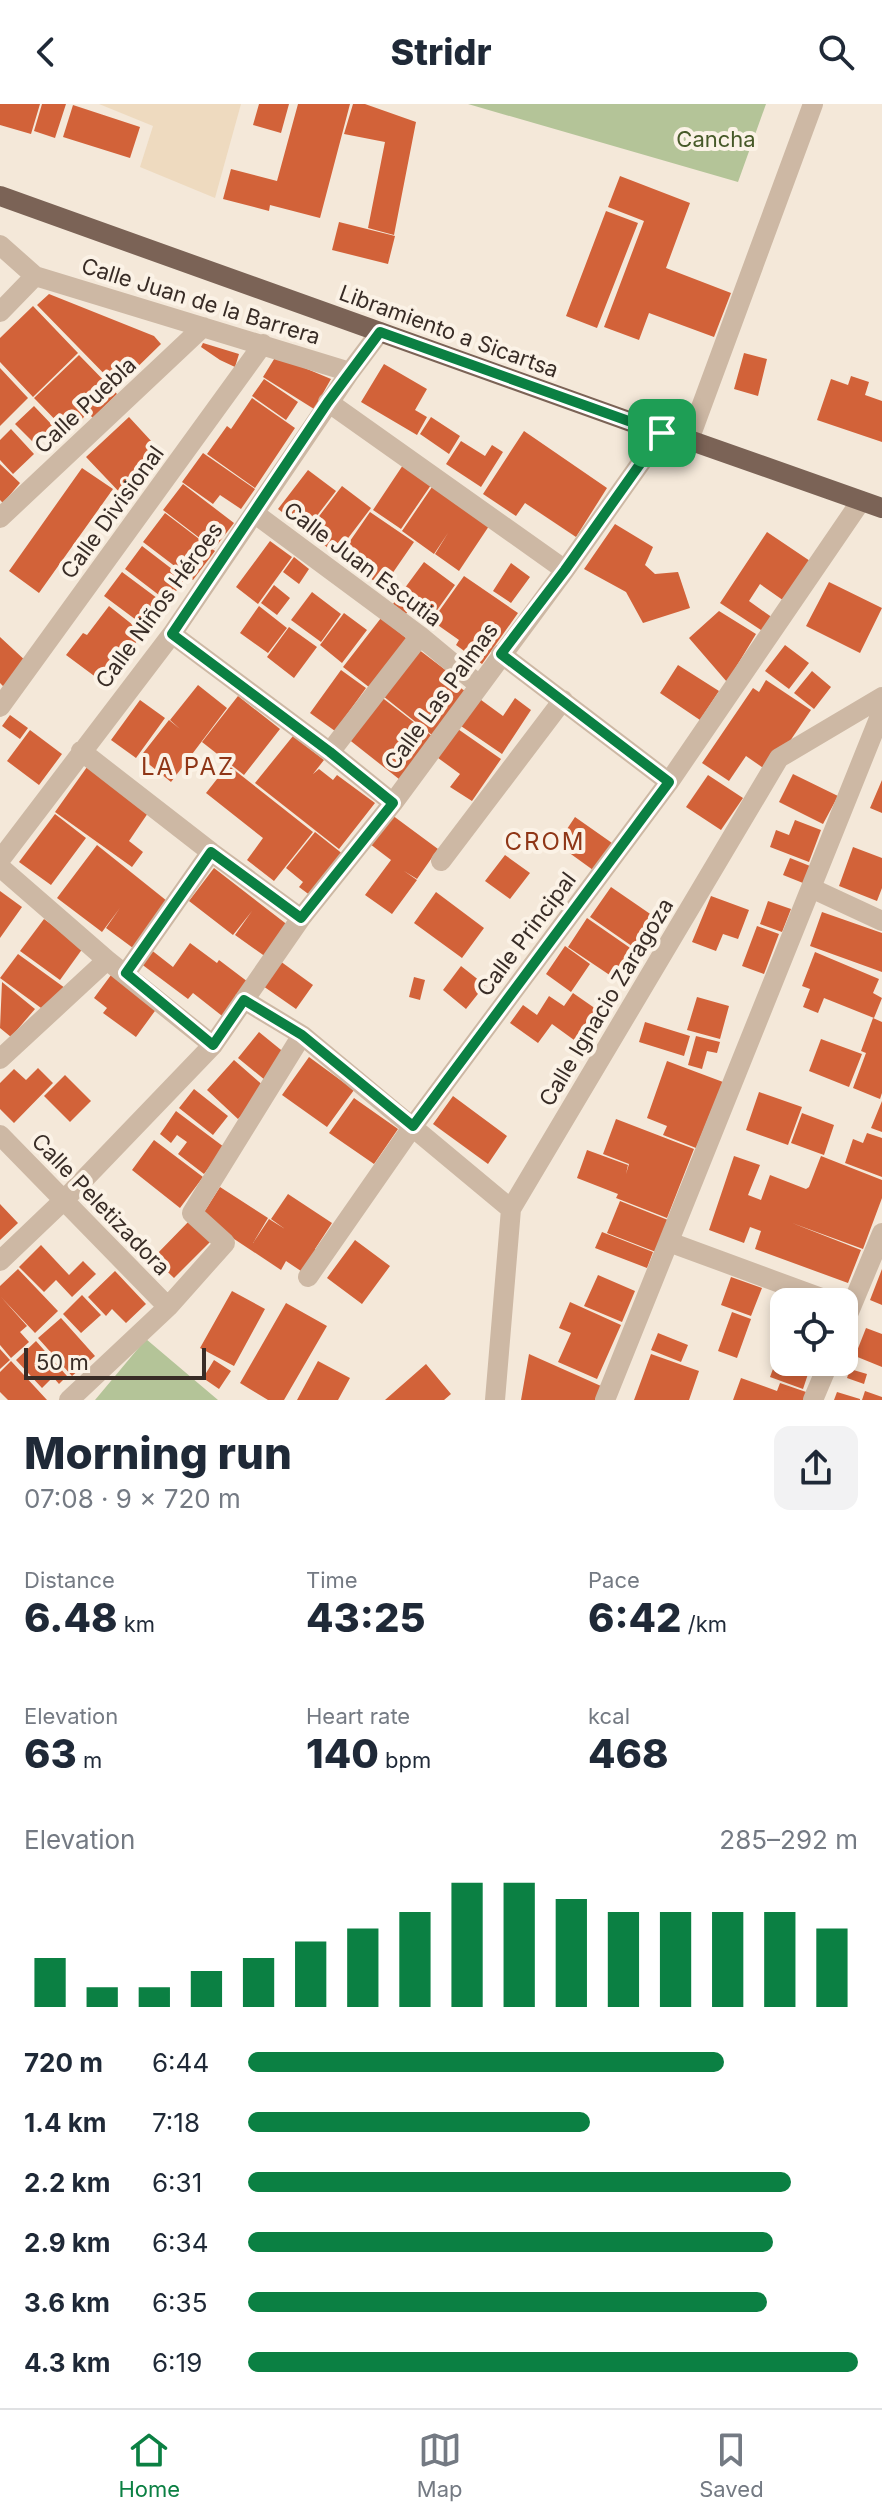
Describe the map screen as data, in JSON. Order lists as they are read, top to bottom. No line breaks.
{"streets":{"main road":["Libramiento a Sicartsa"],"street":["Calle Juan de la Barrera","Calle Puebla","Calle Divisional","Calle Juan Escutia","Calle Niños Héroes","Calle Las Palmas","Calle Principal","Calle Ignacio Zaragoza","Calle Peletizadora"]},"crossings":[["Calle Juan de la Barrera","Calle Puebla"],["Calle Juan de la Barrera","Calle Divisional"],["Calle Juan de la Barrera","Calle Niños Héroes"],["Libramiento a Sicartsa","Calle Las Palmas"],["Libramiento a Sicartsa","Calle Principal"],["Calle Juan Escutia","Calle Niños Héroes"],["Calle Juan Escutia","Calle Las Palmas"],["Calle Las Palmas","Calle Peletizadora"]],"districts":["LA PAZ","CROM"],"parks":["Cancha"],"scale_bar":"50 m","page":{"header":"Stridr","scale":"50 m","heading":["Morning run","07:08 · 9 × 720 m"],"stats":[["Distance","6.48 km"],["Time","43:25"],["Pace","6:42 /km"],["Elevation","63 m"],["Heart rate","140 bpm"],["kcal","468"]],"chart":["Elevation","285–292 m"],"list":[{"name":"720 m","note":"6:44"},{"name":"1.4 km","note":"7:18"},{"name":"2.2 km","note":"6:31"},{"name":"2.9 km","note":"6:34"},{"name":"3.6 km","note":"6:35"},{"name":"4.3 km","note":"6:19"}],"tabs":["Home","Map","Saved"]}}
